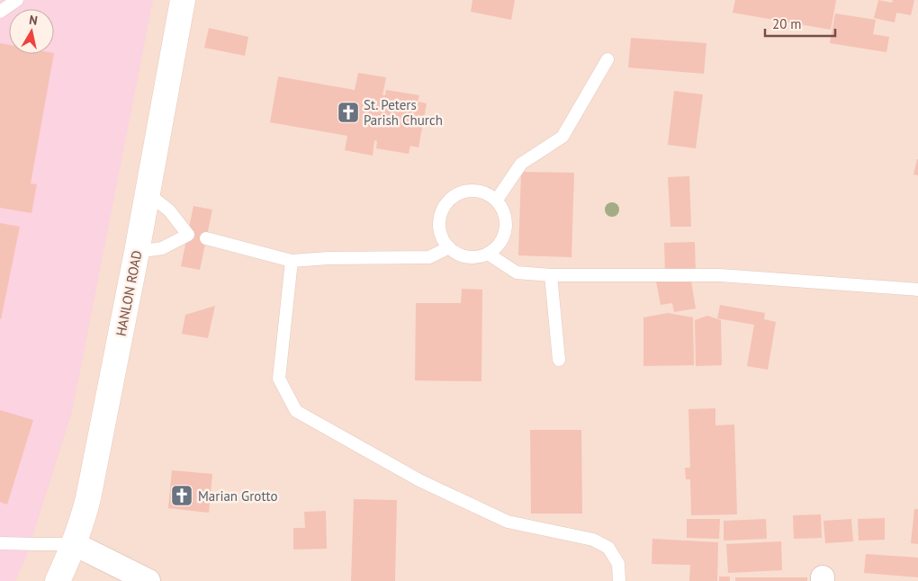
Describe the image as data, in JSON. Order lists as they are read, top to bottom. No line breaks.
{"streets":{"main road":["HANLON ROAD"]},"places":{"church":["St. Peters Parish Church","Marian Grotto"]},"scale_bar":"20 m","north":"top"}
